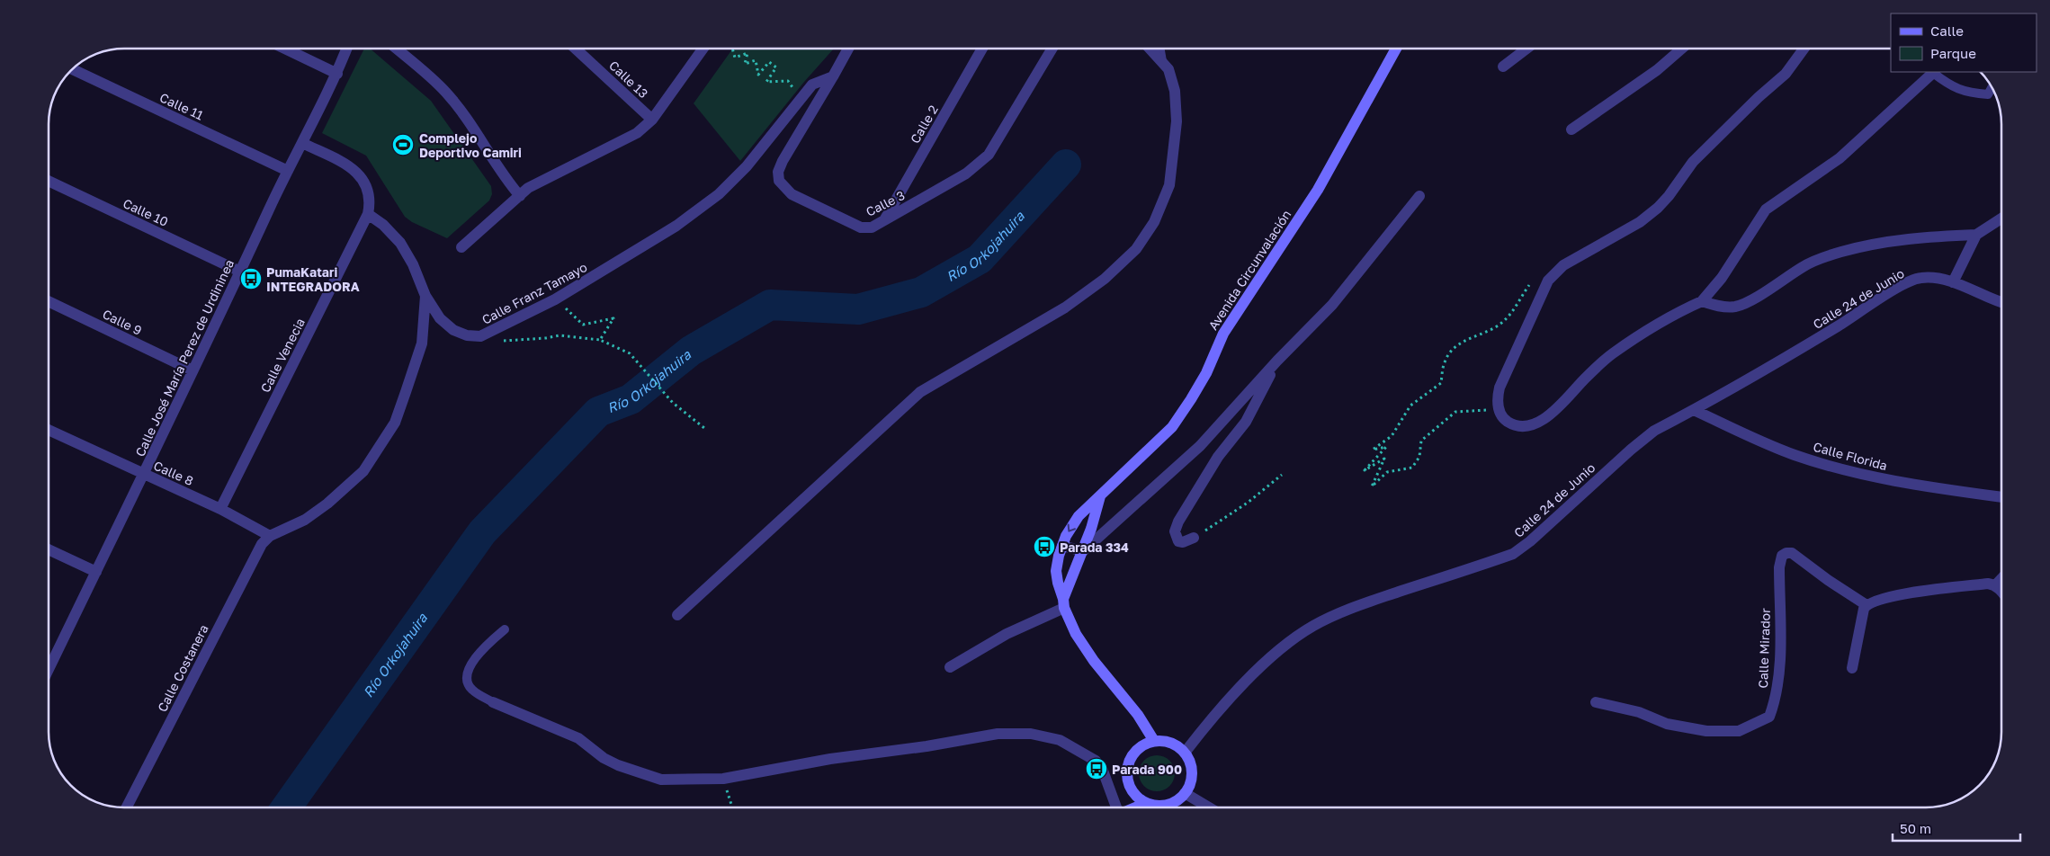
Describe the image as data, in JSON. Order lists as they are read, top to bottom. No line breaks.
{"streets":{"main road":["Avenida Circunvalación"],"street":["Calle 13","Calle 11","Calle 2","Calle 3","Calle 10","Calle Franz Tamayo","Calle 24 de Junio","Calle 9","Calle Venecia","Calle José María Perez de Urdininea","Calle Florida","Calle 8","Calle Mirador","Calle Costanera"]},"crossings":[["Calle 11","Calle José María Perez de Urdininea"],["Calle 2","Calle 3"],["Calle 3","Calle Franz Tamayo"],["Calle 10","Calle José María Perez de Urdininea"],["Avenida Circunvalación","Calle 24 de Junio"],["Calle Franz Tamayo","Calle Venecia"],["Calle 24 de Junio","Calle Florida"],["Calle 9","Calle José María Perez de Urdininea"],["Calle Venecia","Calle 8"],["Calle José María Perez de Urdininea","Calle 8"],["Calle 8","Calle Costanera"]],"water":["Río Orkojahuira"],"places":{"sports":["Complejo Deportivo Camiri"],"bus stop":["PumaKatari INTEGRADORA","Parada 334","Parada 900"]},"legend":["Calle","Parque"],"scale_bar":"50 m"}
